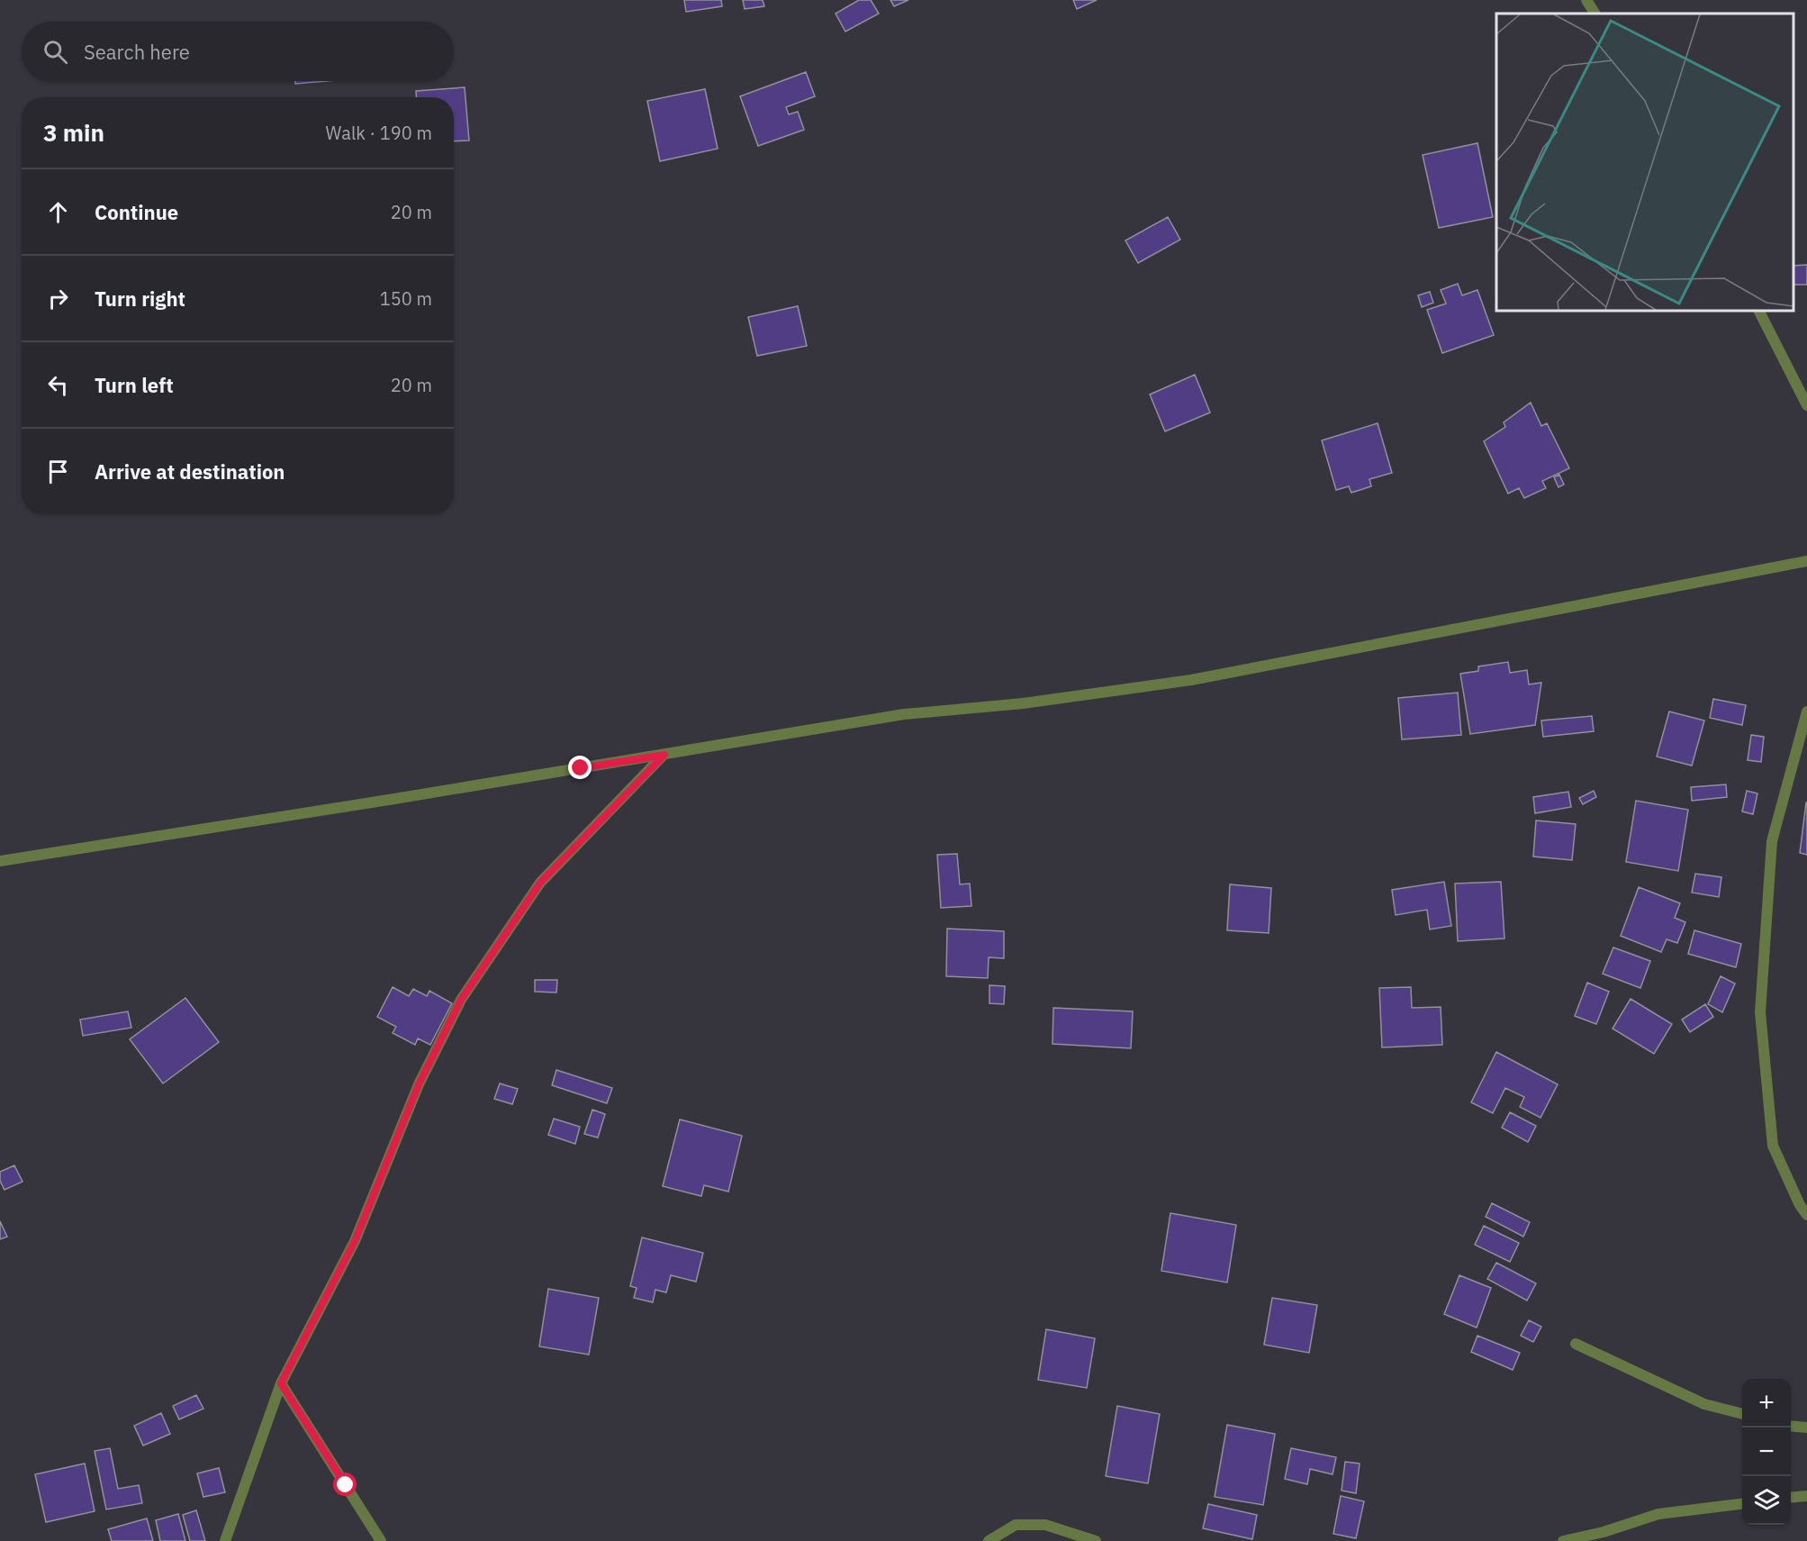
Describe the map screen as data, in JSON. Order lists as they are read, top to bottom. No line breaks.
{"page":{"search":"Search here","heading":["3 min","Walk · 190 m"],"list":[["Continue","20 m"],["Turn right","150 m"],["Turn left","20 m"],"Arrive at destination"],"map_buttons":["+","−"]}}
